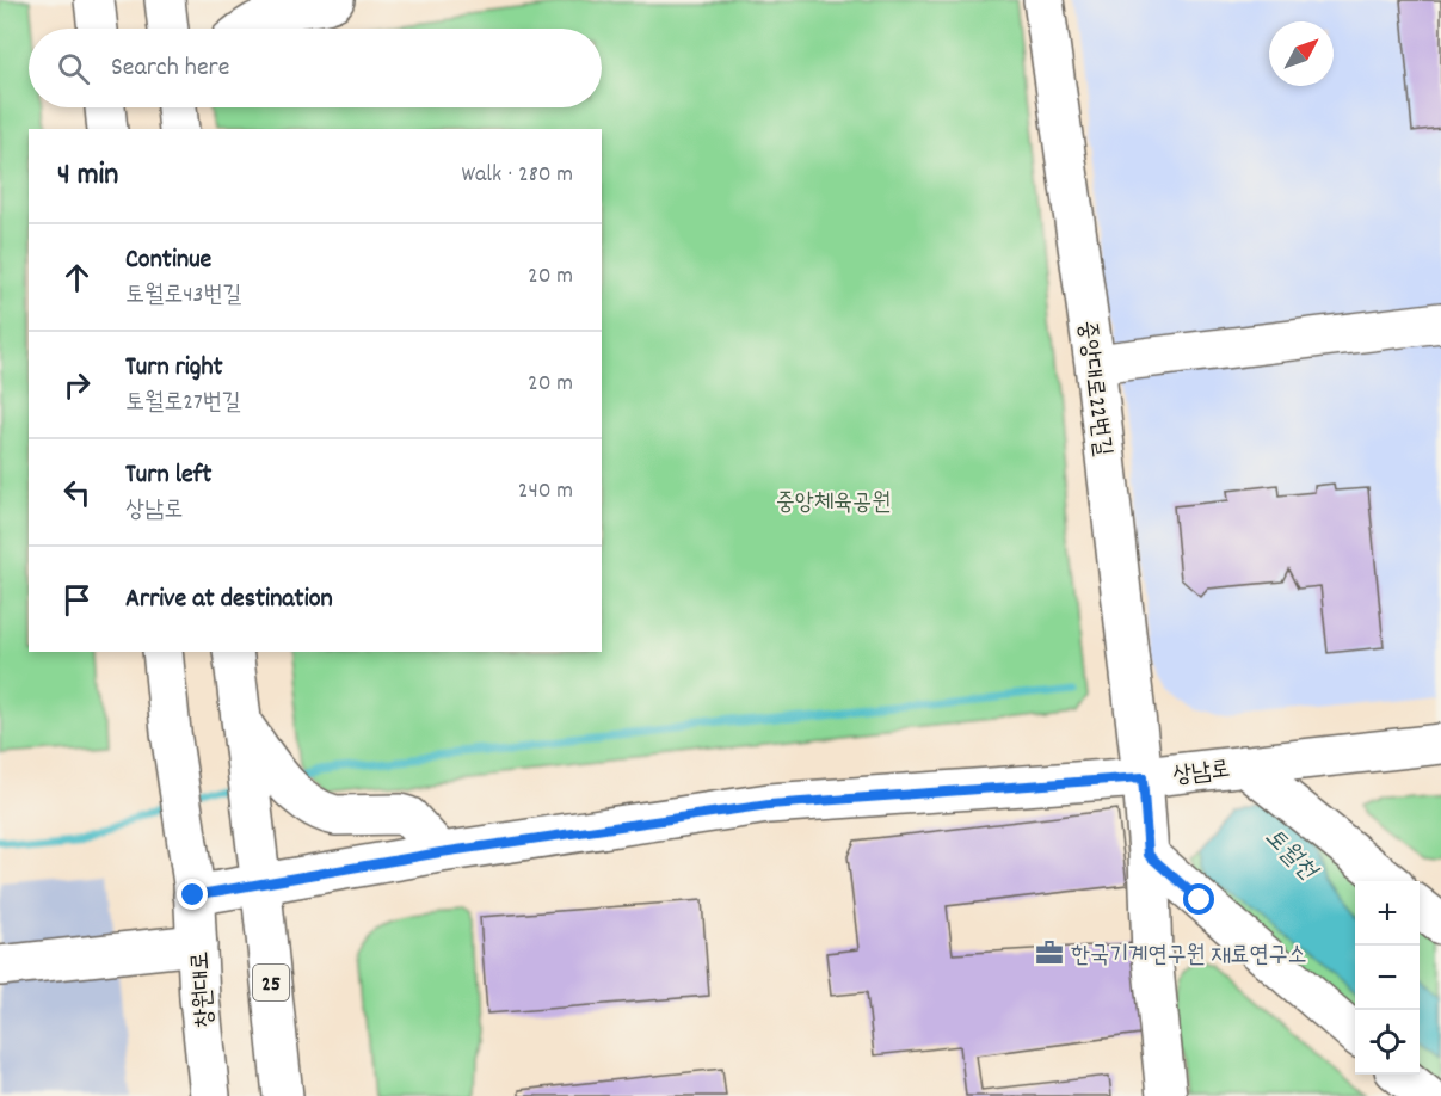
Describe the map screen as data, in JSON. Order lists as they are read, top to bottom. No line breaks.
{"streets":{"main road":["중앙대로22번길","상남로","25","창원대로"]},"crossings":[["중앙대로22번길","상남로"],["상남로","25"],["상남로","창원대로"]],"water":["토월천"],"parks":["중앙체육공원"],"places":{"office":["한국기계연구원 재료연구소"]},"north":"top right","page":{"search":"Search here","heading":["4 min","Walk · 280 m"],"list":[["Continue","토월로43번길","20 m"],["Turn right","토월로27번길","20 m"],["Turn left","상남로","240 m"],"Arrive at destination"],"map_buttons":["+","−"]}}
